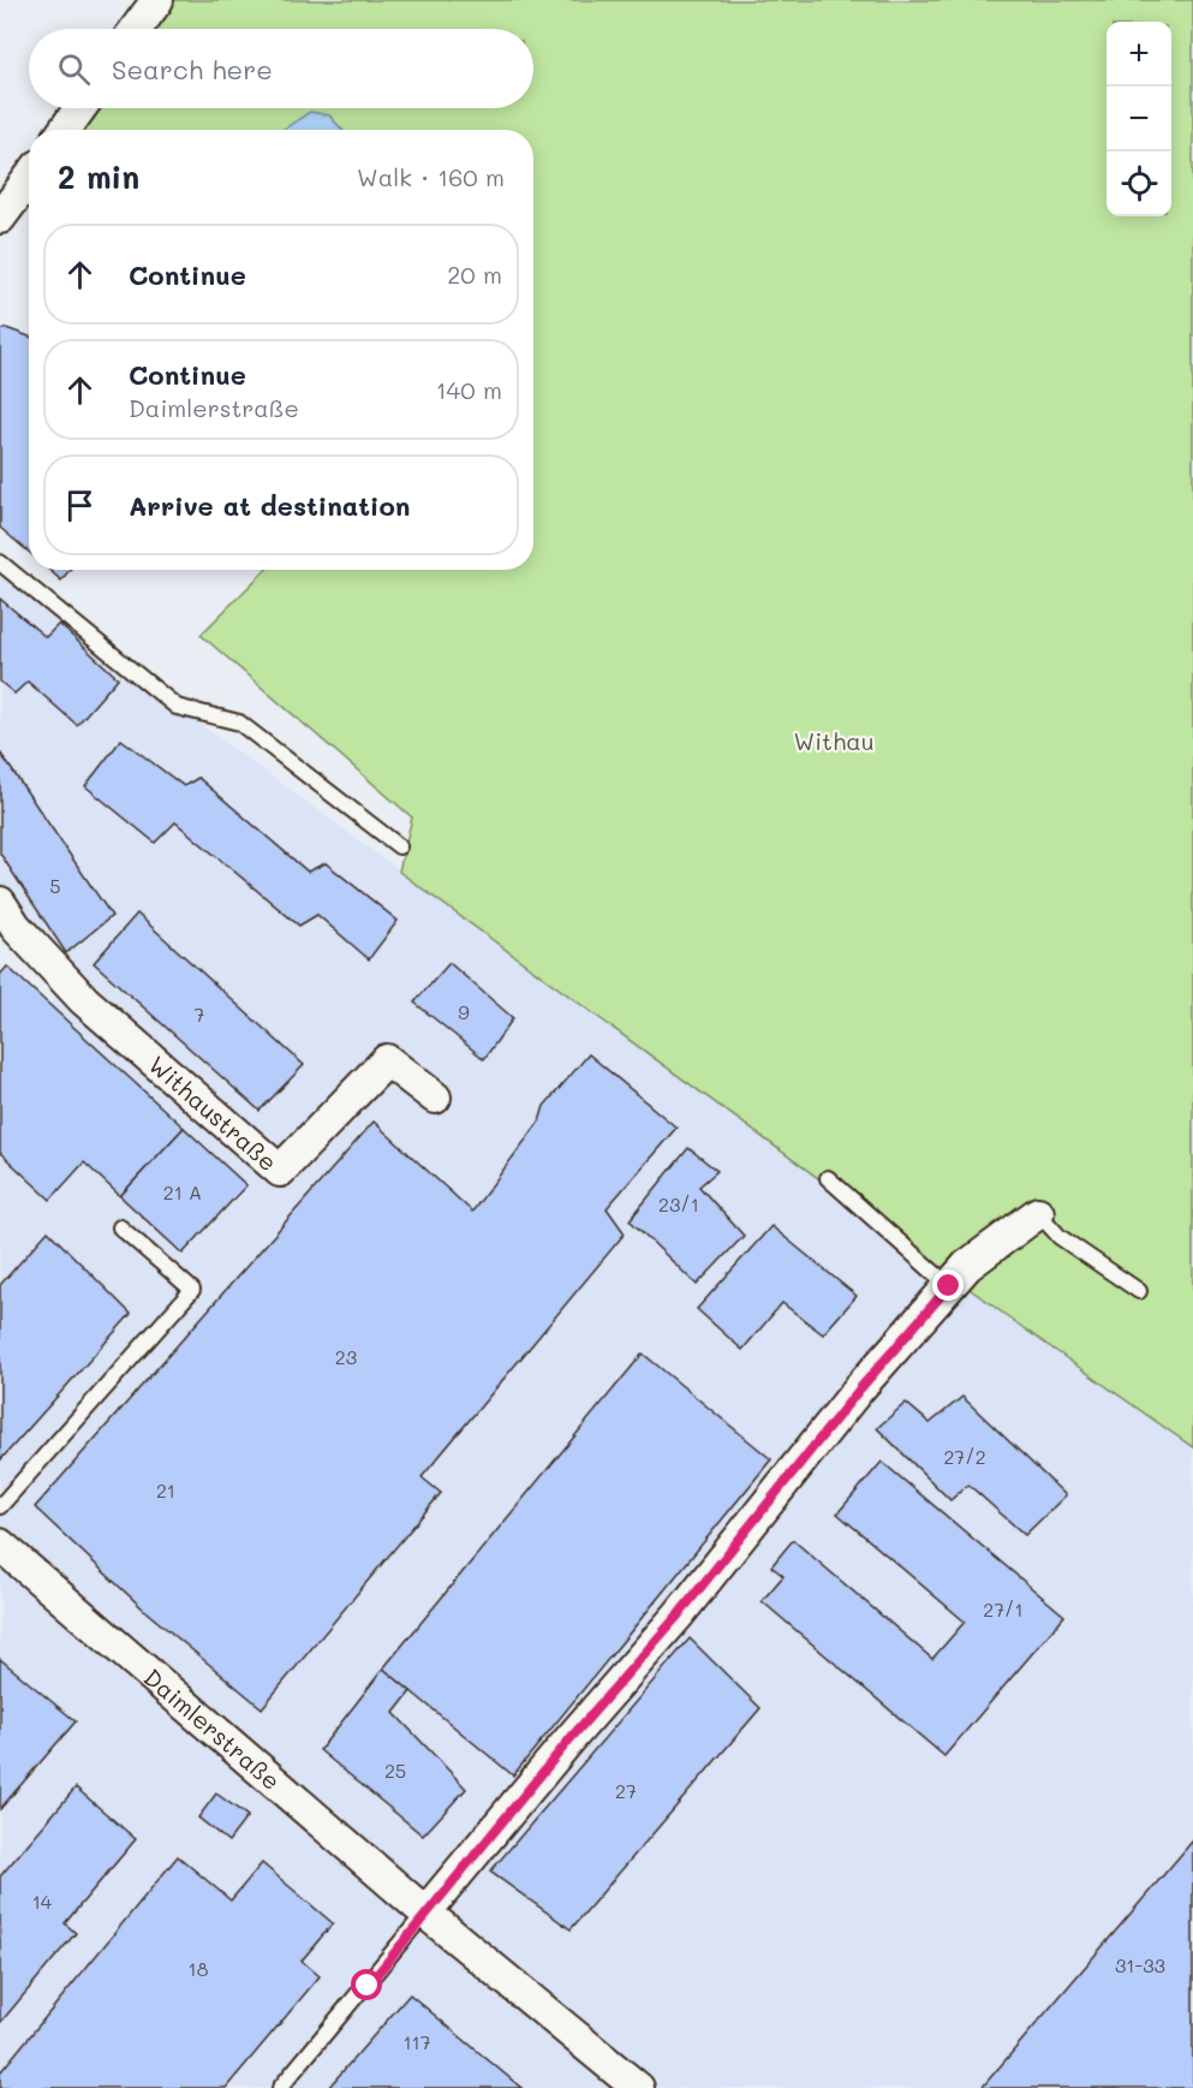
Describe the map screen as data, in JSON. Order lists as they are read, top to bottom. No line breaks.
{"streets":{"street":["Withaustraße","Daimlerstraße"]},"parks":["Withau"],"house_numbers":["5","9","7","21 A","23/1","23","27/2","21","27/1","25","27","14","31-33","18","117"],"page":{"map_buttons":["+","−"],"search":"Search here","heading":["2 min","Walk · 160 m"],"list":[["Continue","20 m"],["Continue","Daimlerstraße","140 m"],"Arrive at destination"]}}
